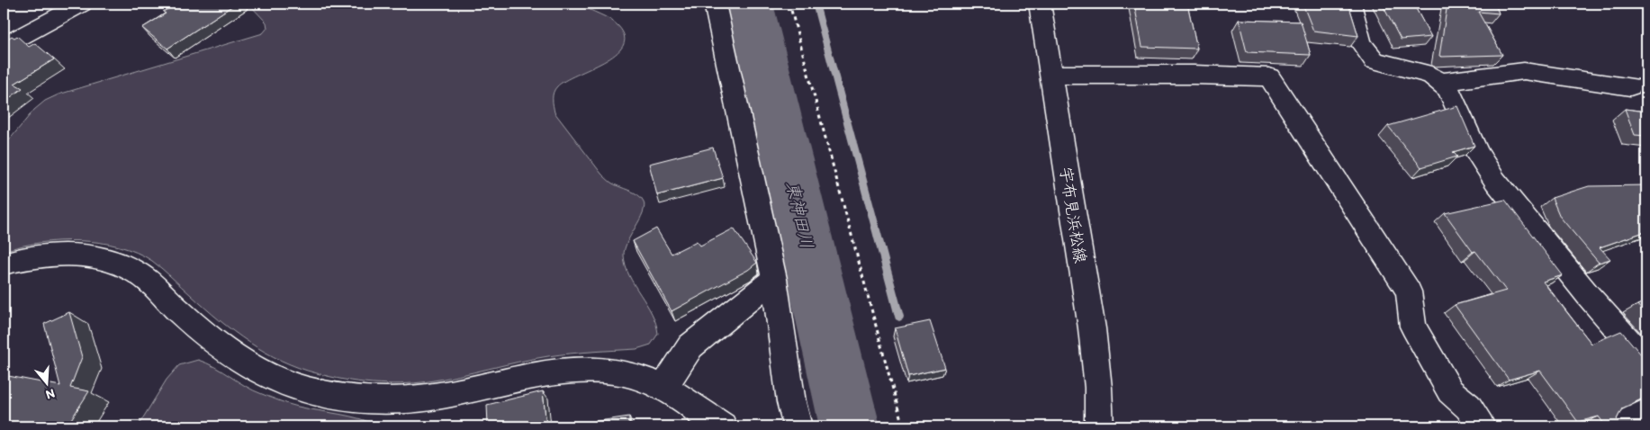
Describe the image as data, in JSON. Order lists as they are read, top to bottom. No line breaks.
{"streets":{"street":["宇布見浜松線"]},"water":["東神田川"],"north":"bottom"}
